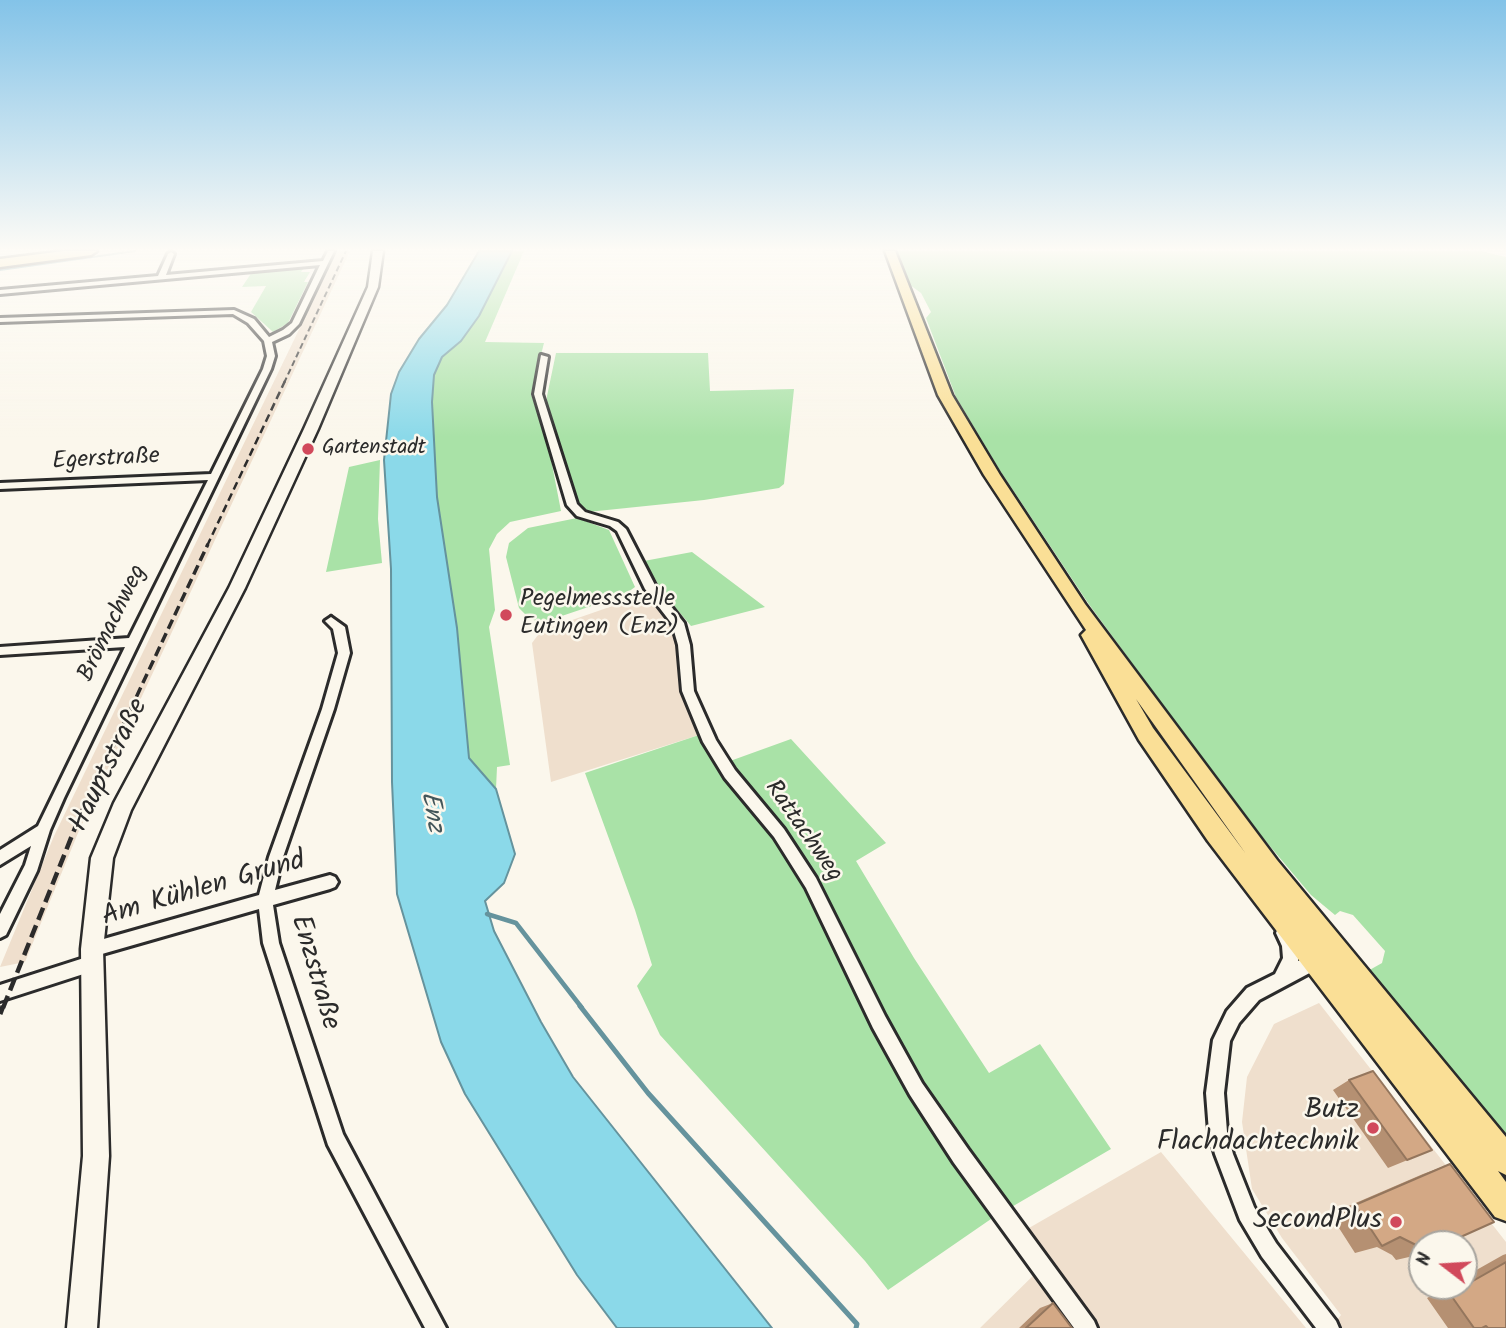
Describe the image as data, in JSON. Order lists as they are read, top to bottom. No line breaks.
{"streets":{"street":["Egerstraße","Brömachweg","Hauptstraße","Rattachweg","Am Kühlen Grund","Enzstraße"]},"crossings":[["Egerstraße","Brömachweg"],["Hauptstraße","Am Kühlen Grund"],["Am Kühlen Grund","Enzstraße"]],"water":["Enz"],"places":["Gartenstadt","Pegelmessstelle Eutingen (Enz)","Butz Flachdachtechnik","SecondPlus"],"north":"left"}
